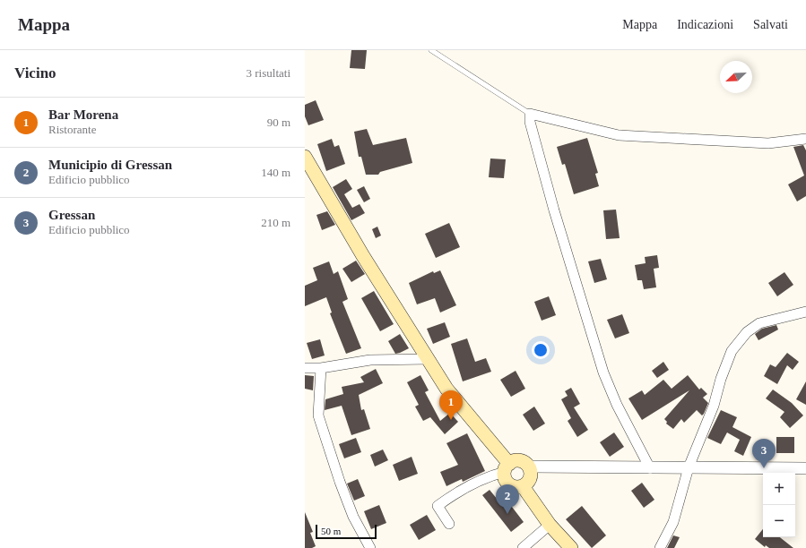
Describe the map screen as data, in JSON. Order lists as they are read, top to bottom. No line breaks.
{"scale_bar":"50 m","north":"bottom left","page":{"header":"Mappa","nav":["Mappa","Indicazioni","Salvati"],"heading":["Vicino","3 risultati"],"list":[{"mark":"1","name":"Bar Morena","note":"Ristorante","value":"90 m"},{"mark":"2","name":"Municipio di Gressan","note":"Edificio pubblico","value":"140 m"},{"mark":"3","name":"Gressan","note":"Edificio pubblico","value":"210 m"}],"pins":["1","3","2"],"map_buttons":["+","−"],"scale":"50 m"}}
